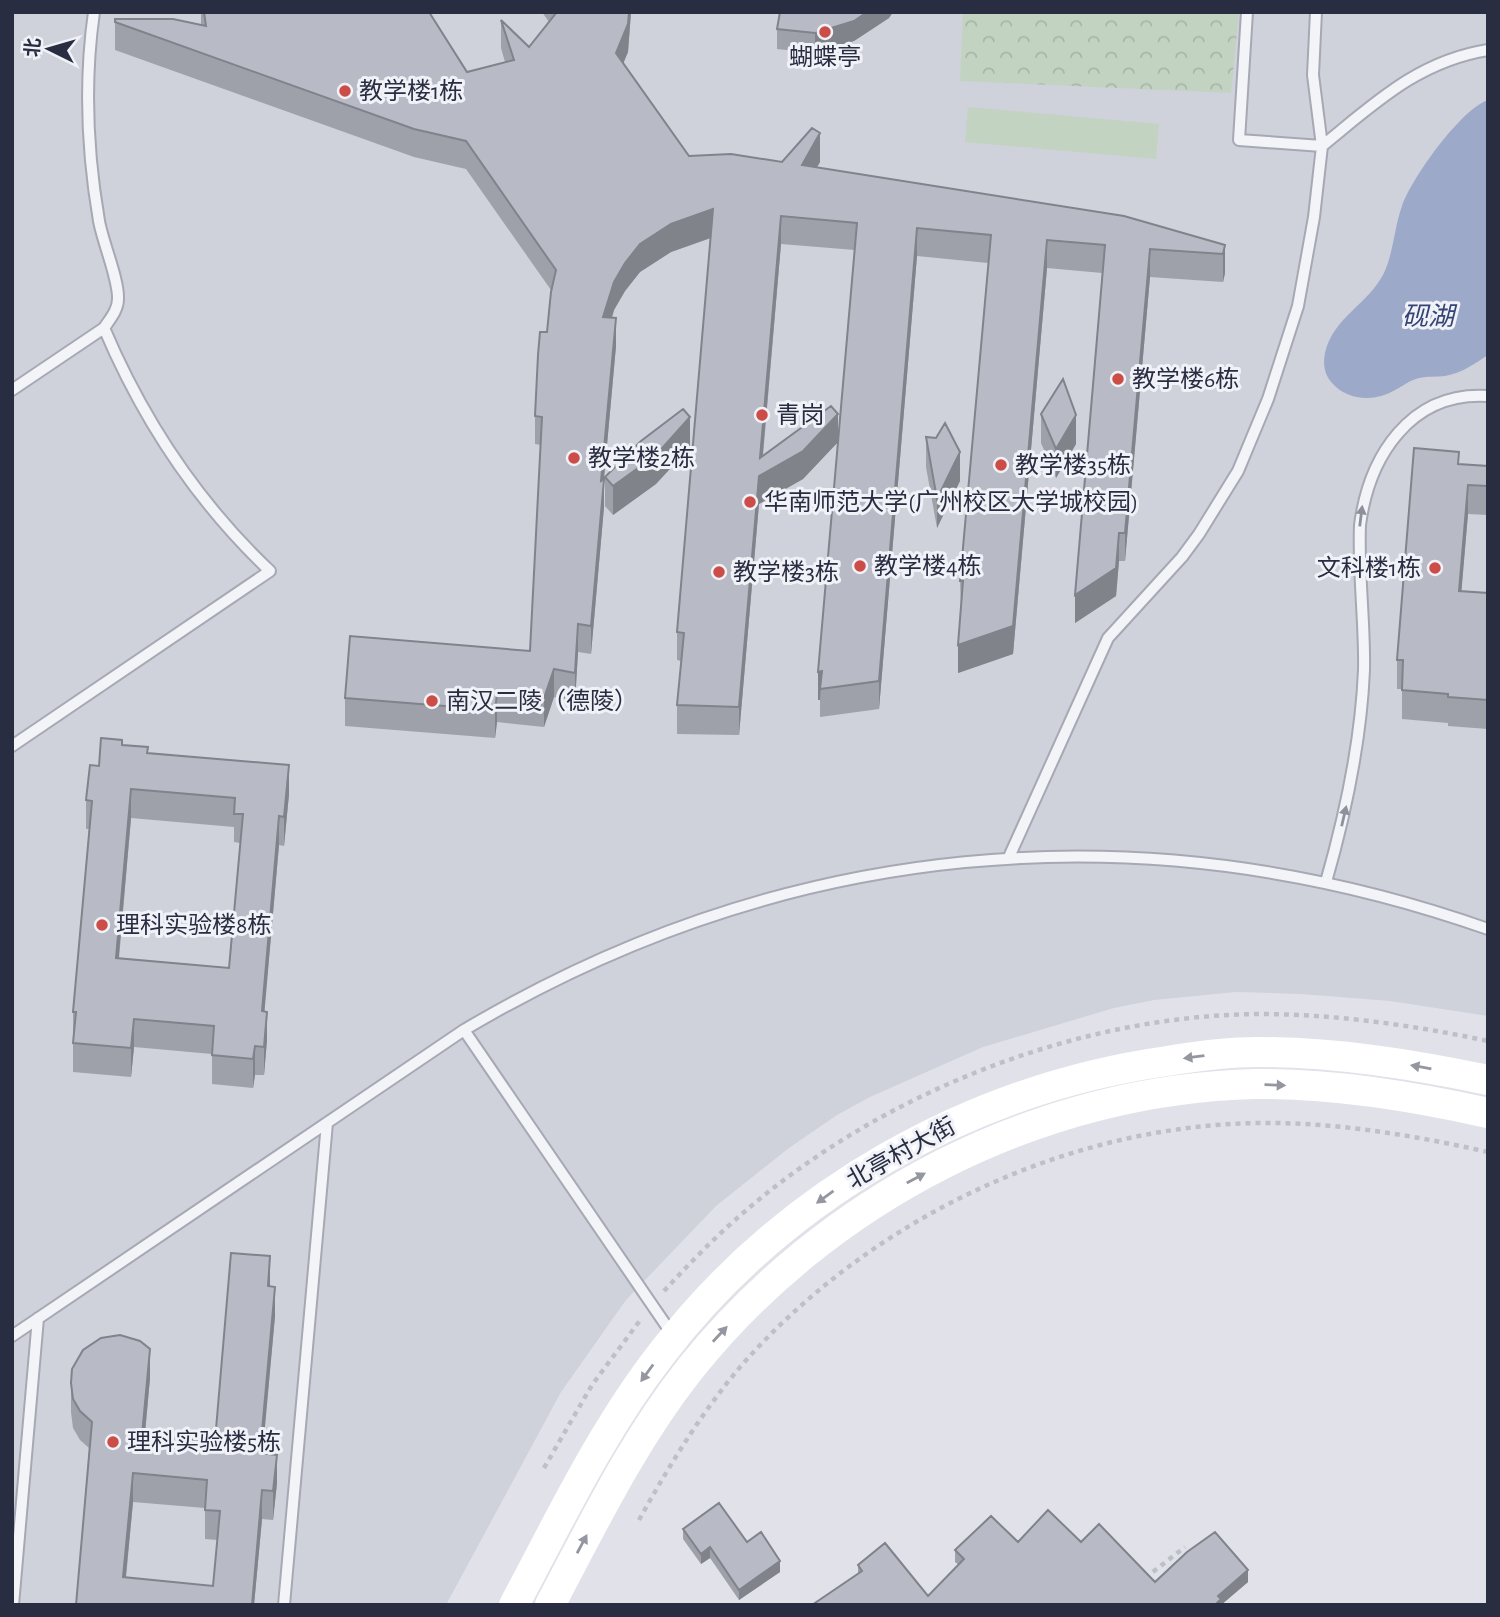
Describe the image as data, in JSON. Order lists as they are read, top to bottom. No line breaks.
{"streets":{"main road":["北亭村大街"]},"water":["砚湖"],"places":["蝴蝶亭","教学楼1栋","教学楼6栋","青岗","教学楼2栋","教学楼35栋","华南师范大学(广州校区大学城校园)","教学楼4栋","文科楼1栋","教学楼3栋","南汉二陵（德陵）","理科实验楼8栋","理科实验楼5栋"],"north":"left"}
